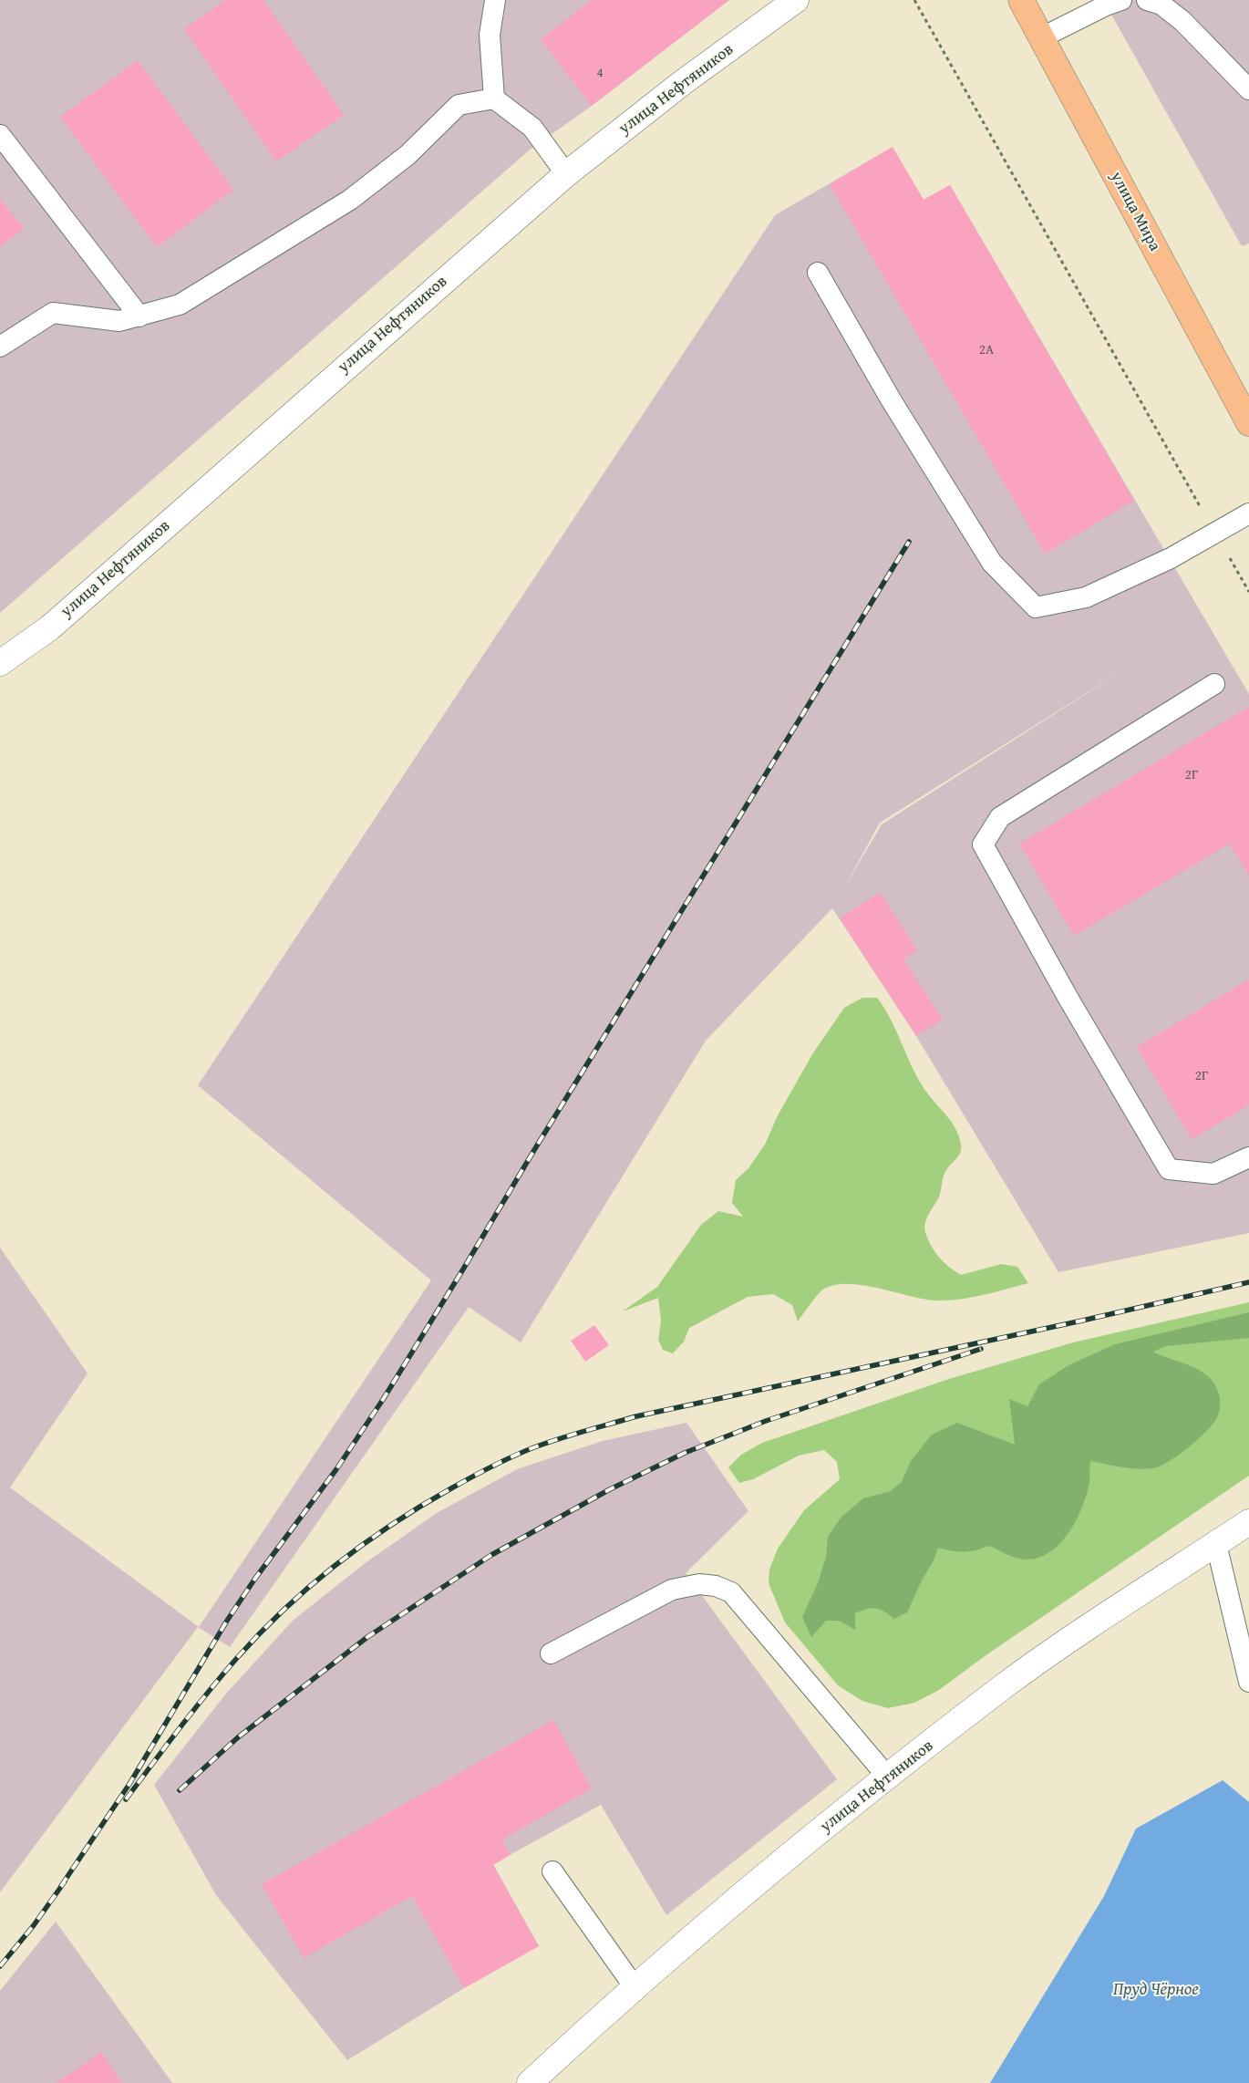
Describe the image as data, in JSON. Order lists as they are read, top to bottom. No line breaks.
{"streets":{"highway":["улица Мира"],"street":["улица Нефтяников"]},"water":["Пруд Чёрное"],"house_numbers":["4","2А","2Г","2Г"]}
